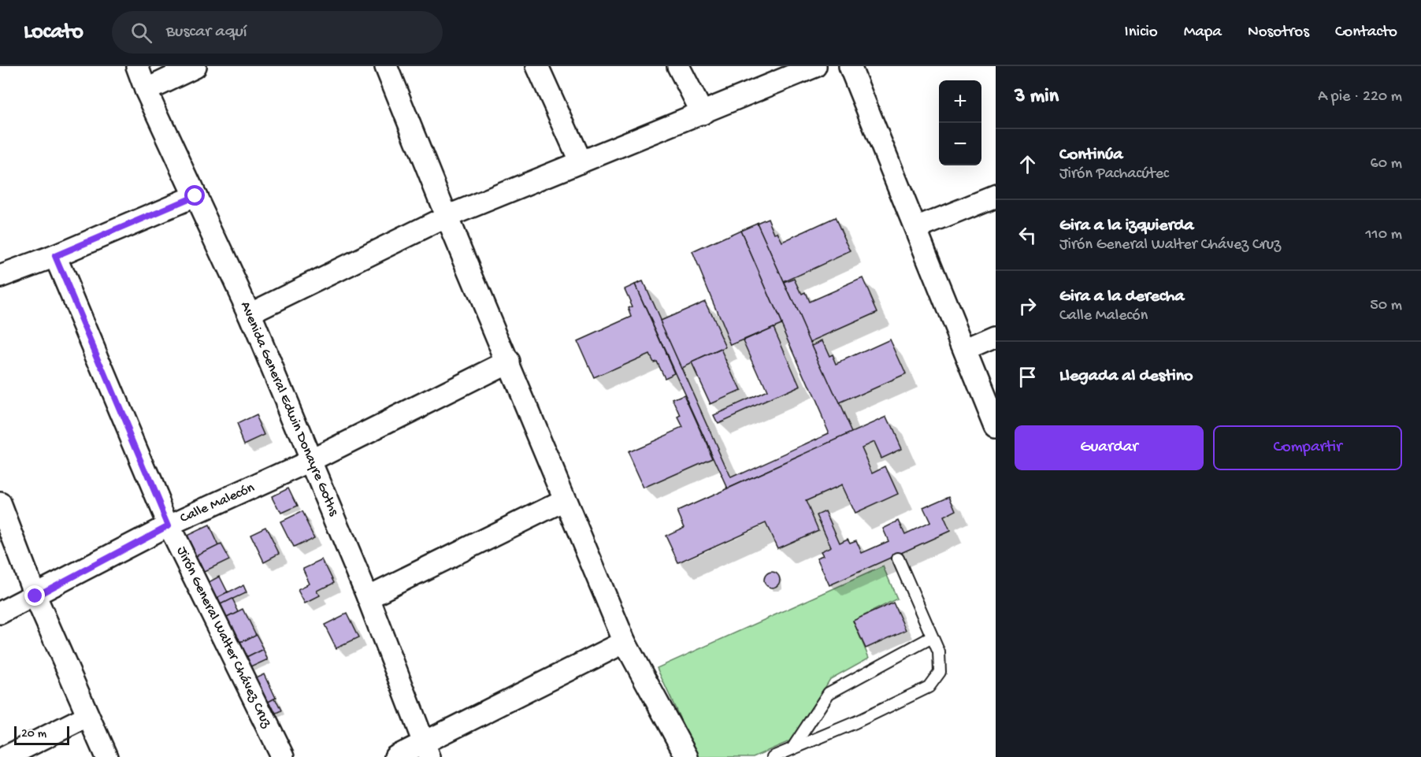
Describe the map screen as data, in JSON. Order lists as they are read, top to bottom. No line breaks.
{"streets":{"street":["Avenida General Edwin Donayre Goths","Calle Malecón","Jirón General Walter Chávez Cruz"]},"crossings":[["Avenida General Edwin Donayre Goths","Calle Malecón"],["Calle Malecón","Jirón General Walter Chávez Cruz"]],"scale_bar":"20 m","page":{"header":"Locato","search":"Buscar aquí","nav":["Inicio","Mapa","Nosotros","Contacto"],"heading":["3 min","A pie · 220 m"],"map_buttons":["+","−"],"list":[["Continúa","Jirón Pachacútec","60 m"],["Gira a la izquierda","Jirón General Walter Chávez Cruz","110 m"],["Gira a la derecha","Calle Malecón","50 m"],"Llegada al destino"],"buttons":["Guardar","Compartir"],"scale":"20 m"}}
